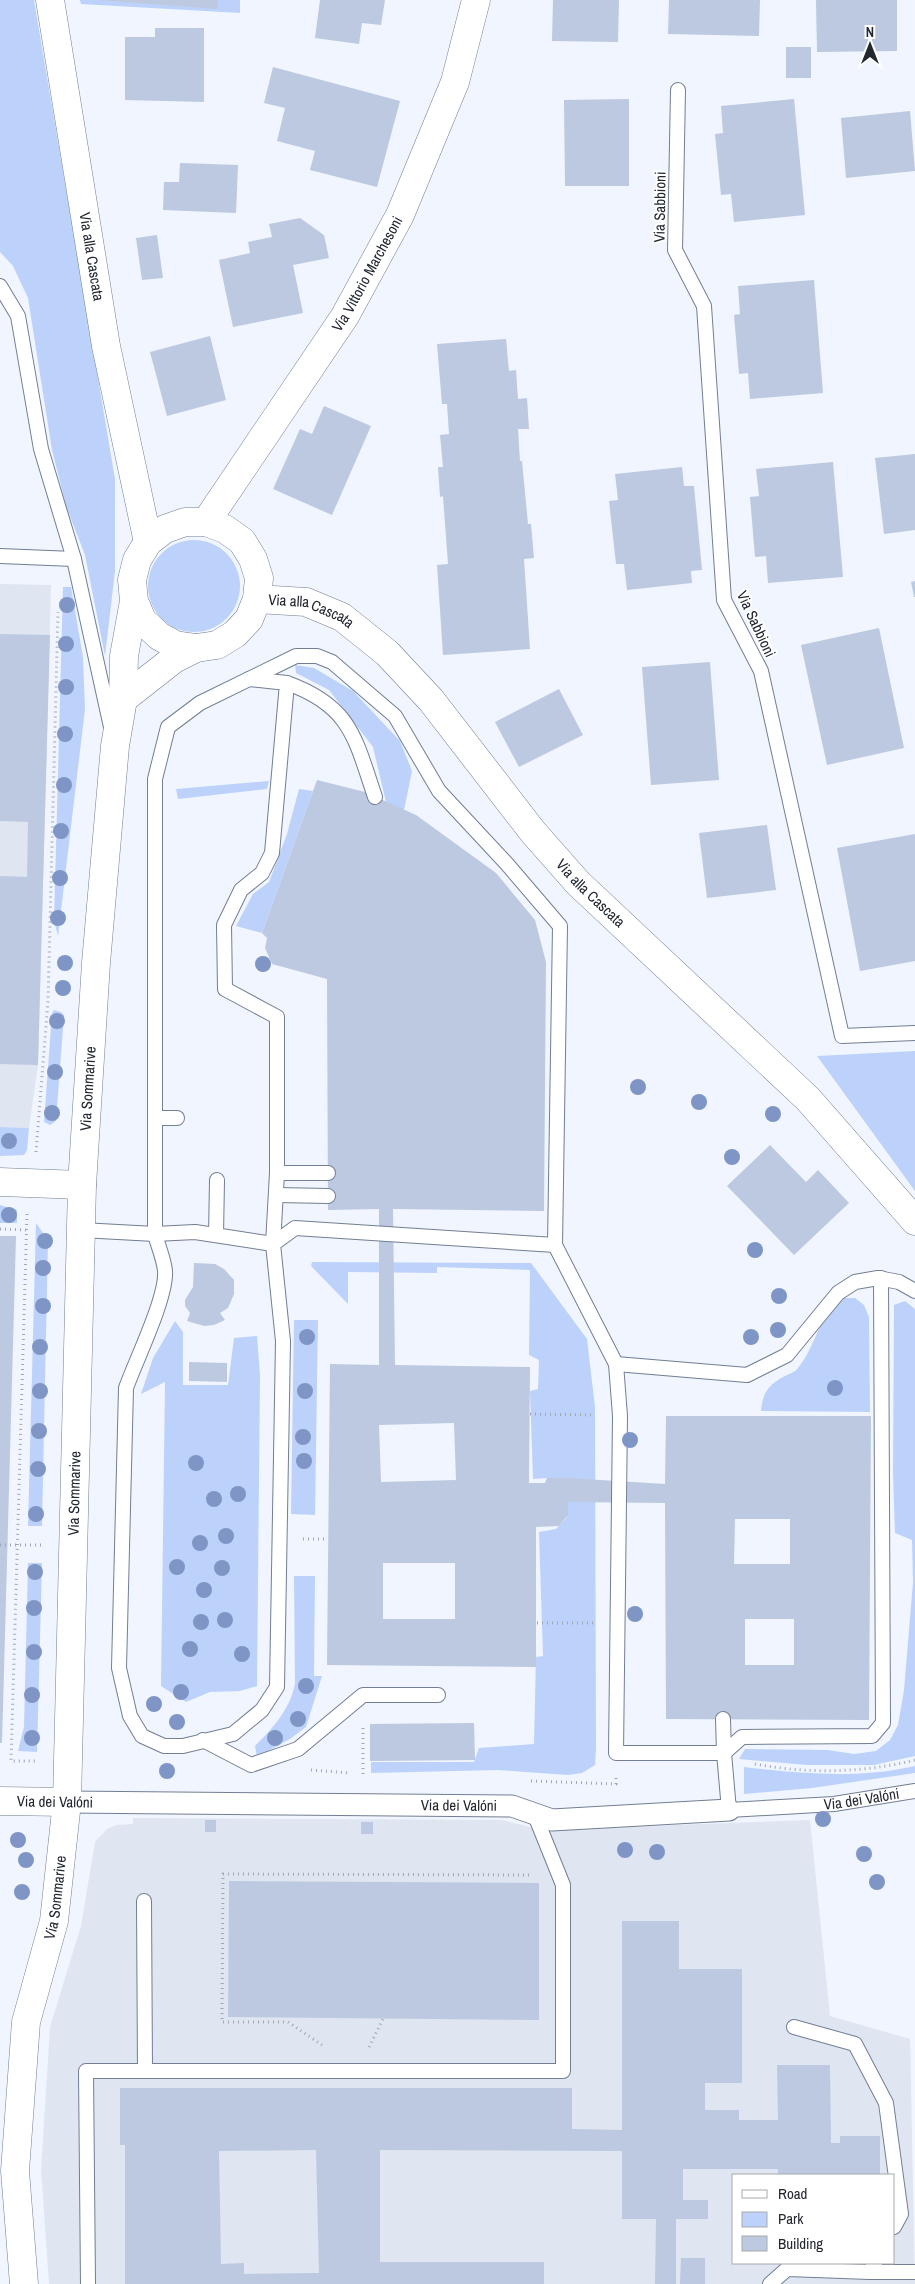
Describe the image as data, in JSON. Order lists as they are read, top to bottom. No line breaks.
{"streets":{"street":["Via alla Cascata","Via Vittorio Marchesoni","Via Sommarive","Via dei Valóni"],"lane":["Via Sabbioni"]},"crossings":[["Via alla Cascata","Via Vittorio Marchesoni"],["Via alla Cascata","Via Sommarive"],["Via Vittorio Marchesoni","Via Sommarive"],["Via Sommarive","Via dei Valóni"]],"legend":["Road","Park","Building"],"north":"top"}
